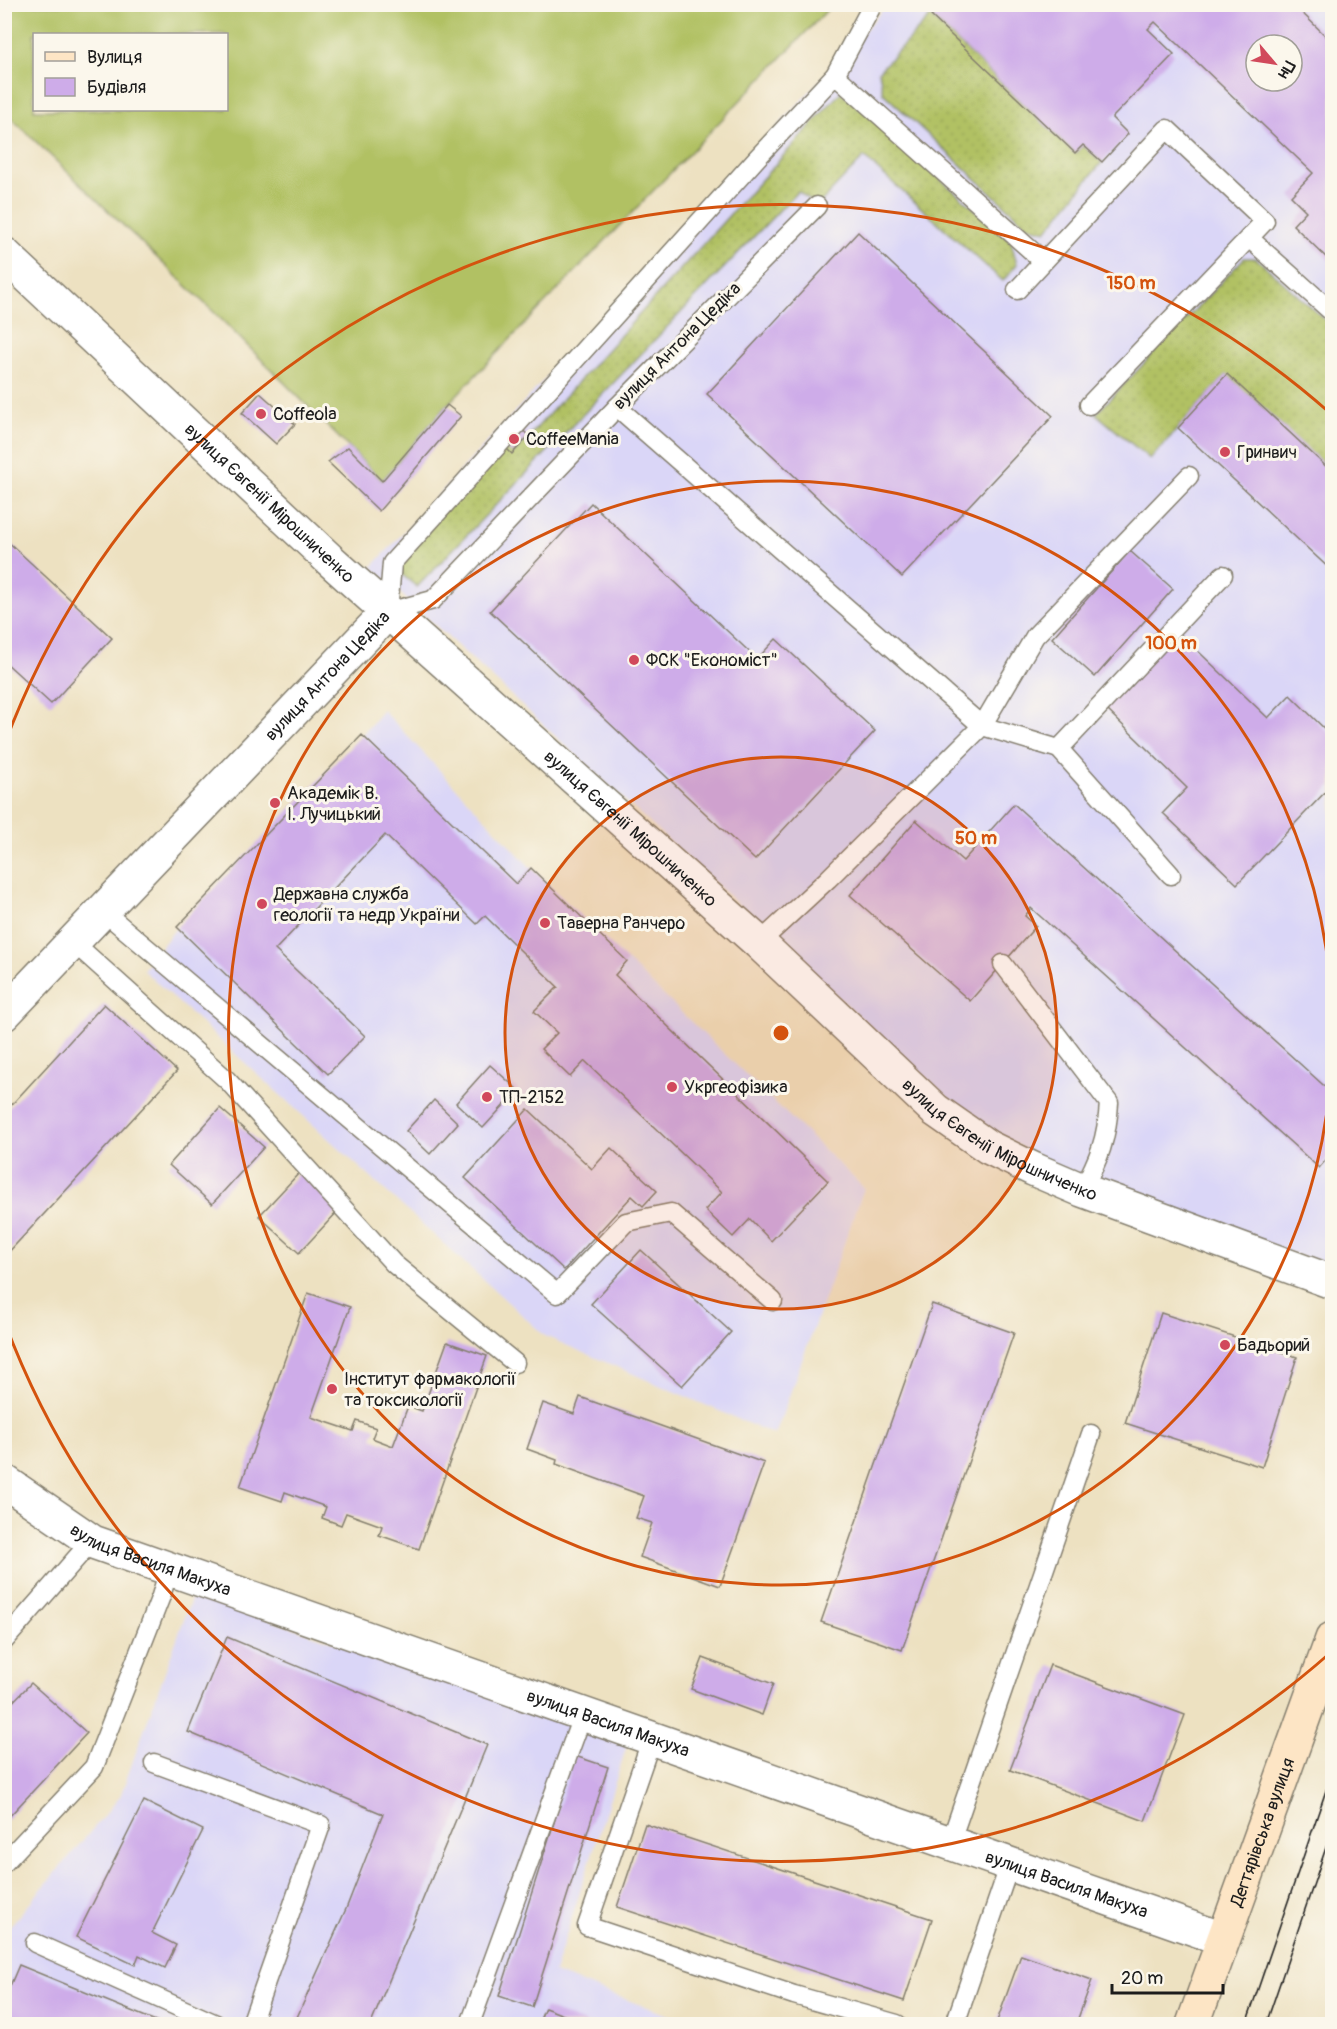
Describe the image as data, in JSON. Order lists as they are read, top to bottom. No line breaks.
{"streets":{"main road":["Дегтярівська вулиця"],"street":["вулиця Антона Цедіка","вулиця Євгенії Мірошниченко","вулиця Василя Макуха"]},"crossings":[["вулиця Антона Цедіка","вулиця Євгенії Мірошниченко"],["вулиця Василя Макуха","Дегтярівська вулиця"]],"places":["Coffeola","CoffeeMania","Гринвич","ФСК \"Економіст\"","Академік В. І. Лучицький","Державна служба геології та недр України","Таверна Ранчеро","Укргеофізика","ТП-2152","Бадьорий","Інститут фармакології та токсикології"],"legend":["Вулиця","Будівля"],"scale_bar":"20 m","north":"bottom right","rings":["150 m","100 m","50 m"]}
